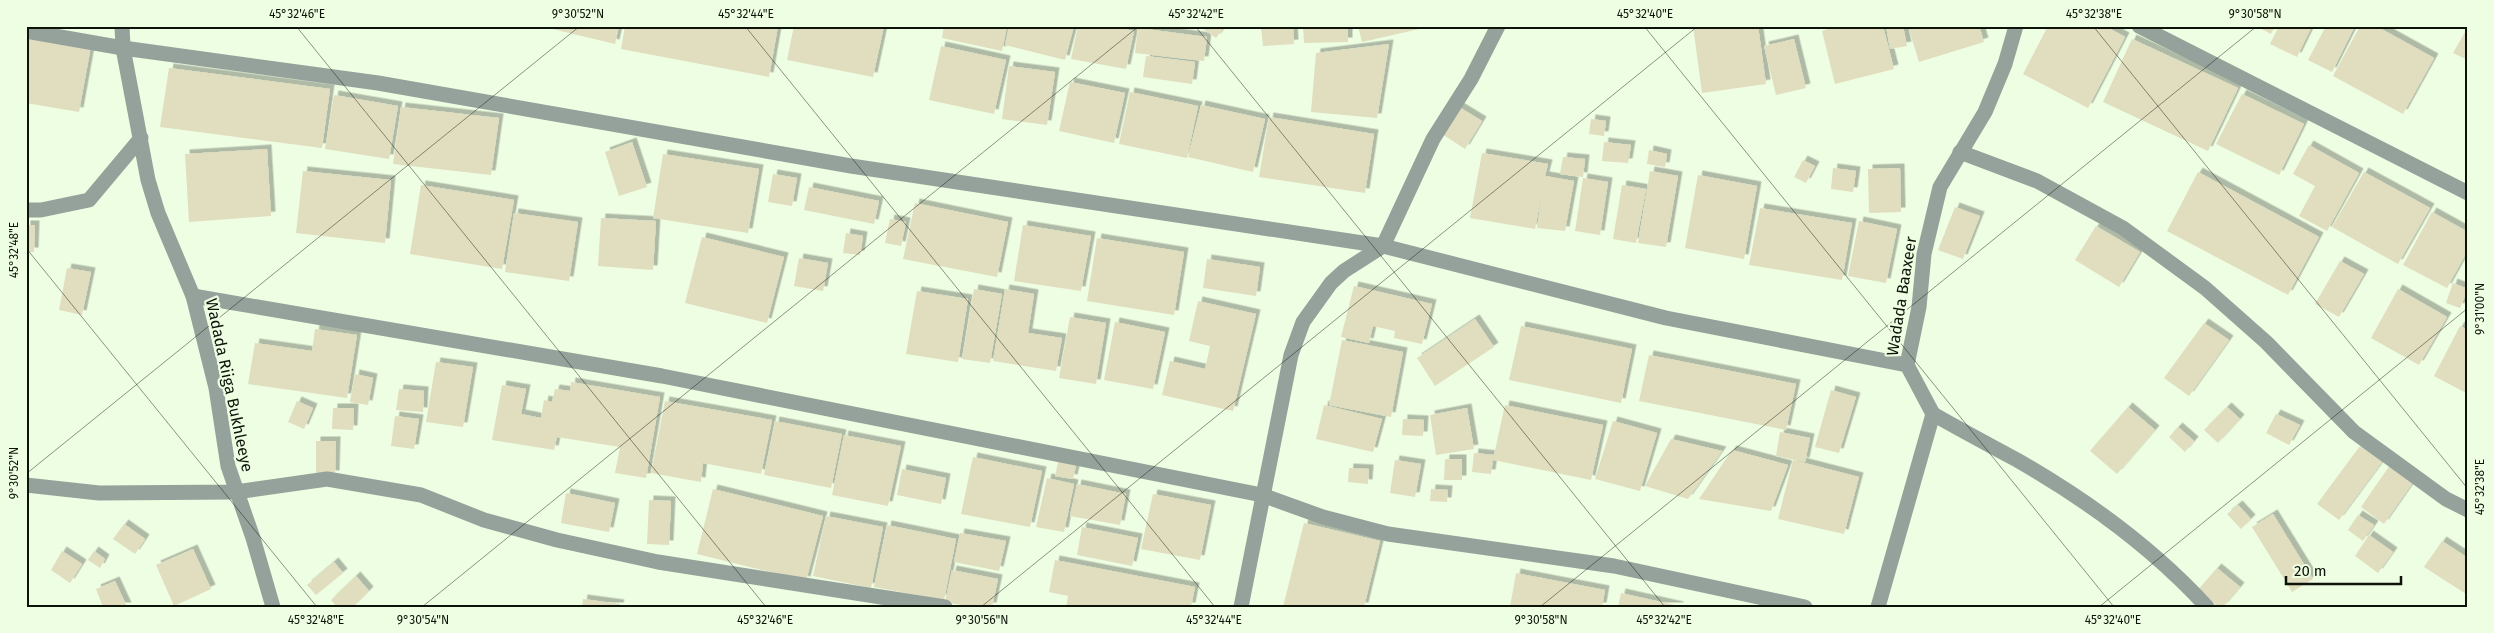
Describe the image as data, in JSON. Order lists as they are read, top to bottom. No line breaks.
{"streets":{"street":["Wadada Baaxeer","Wadada Riiga Bukhleeye"]},"scale_bar":"20 m","coordinates":["45°32'46\"E","9°30'52\"N","45°32'44\"E","45°32'42\"E","45°32'40\"E","45°32'38\"E","9°30'58\"N","45°32'48\"E","9°31'00\"N","9°30'54\"N","9°30'56\"N"]}
